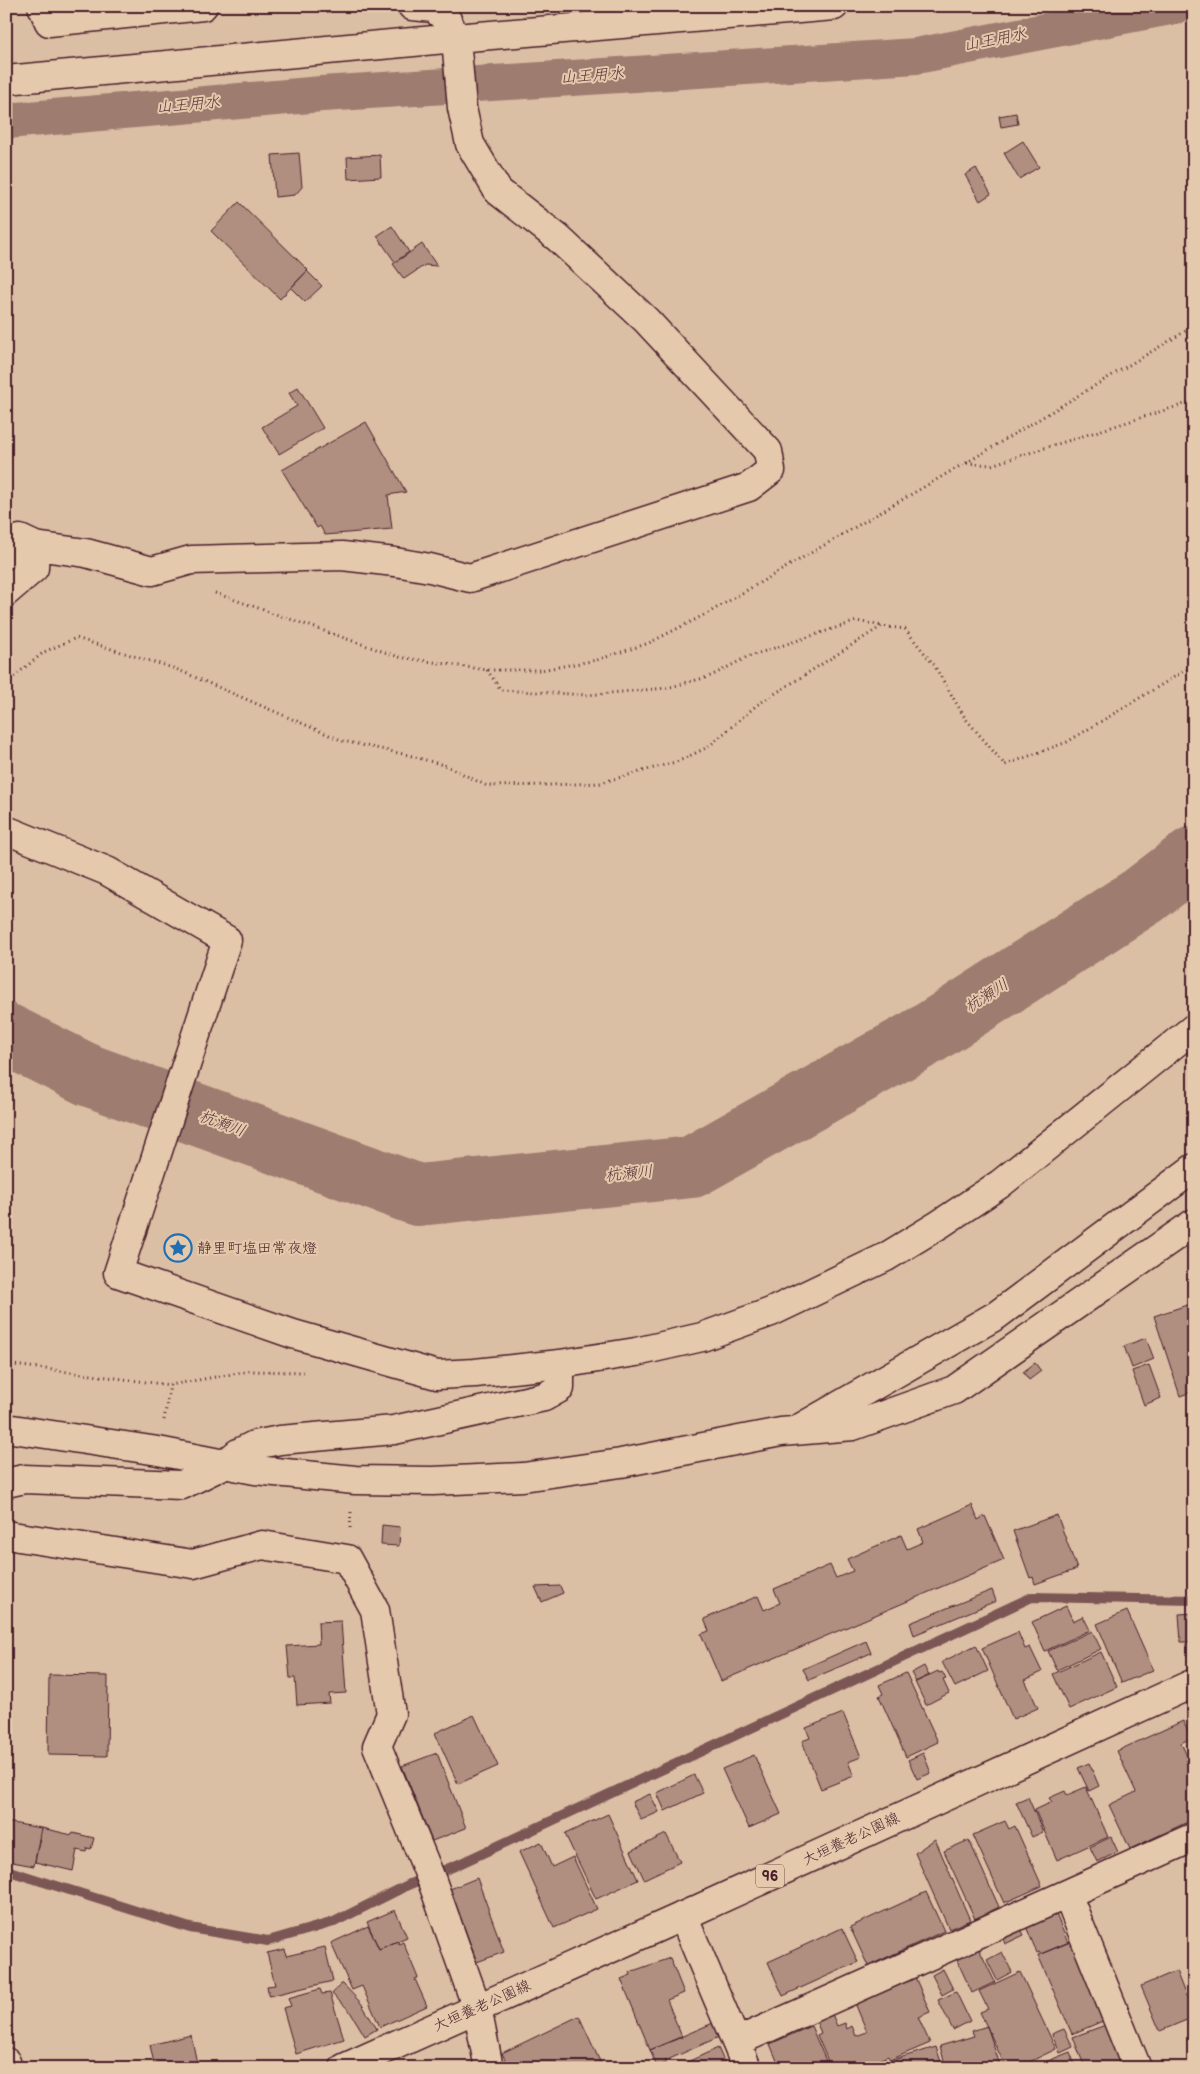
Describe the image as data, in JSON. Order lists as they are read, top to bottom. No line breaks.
{"streets":{"street":["大垣養老公園線","96"]},"water":["山王用水","杭瀬川"],"places":{"place":["静里町塩田常夜燈"]}}
